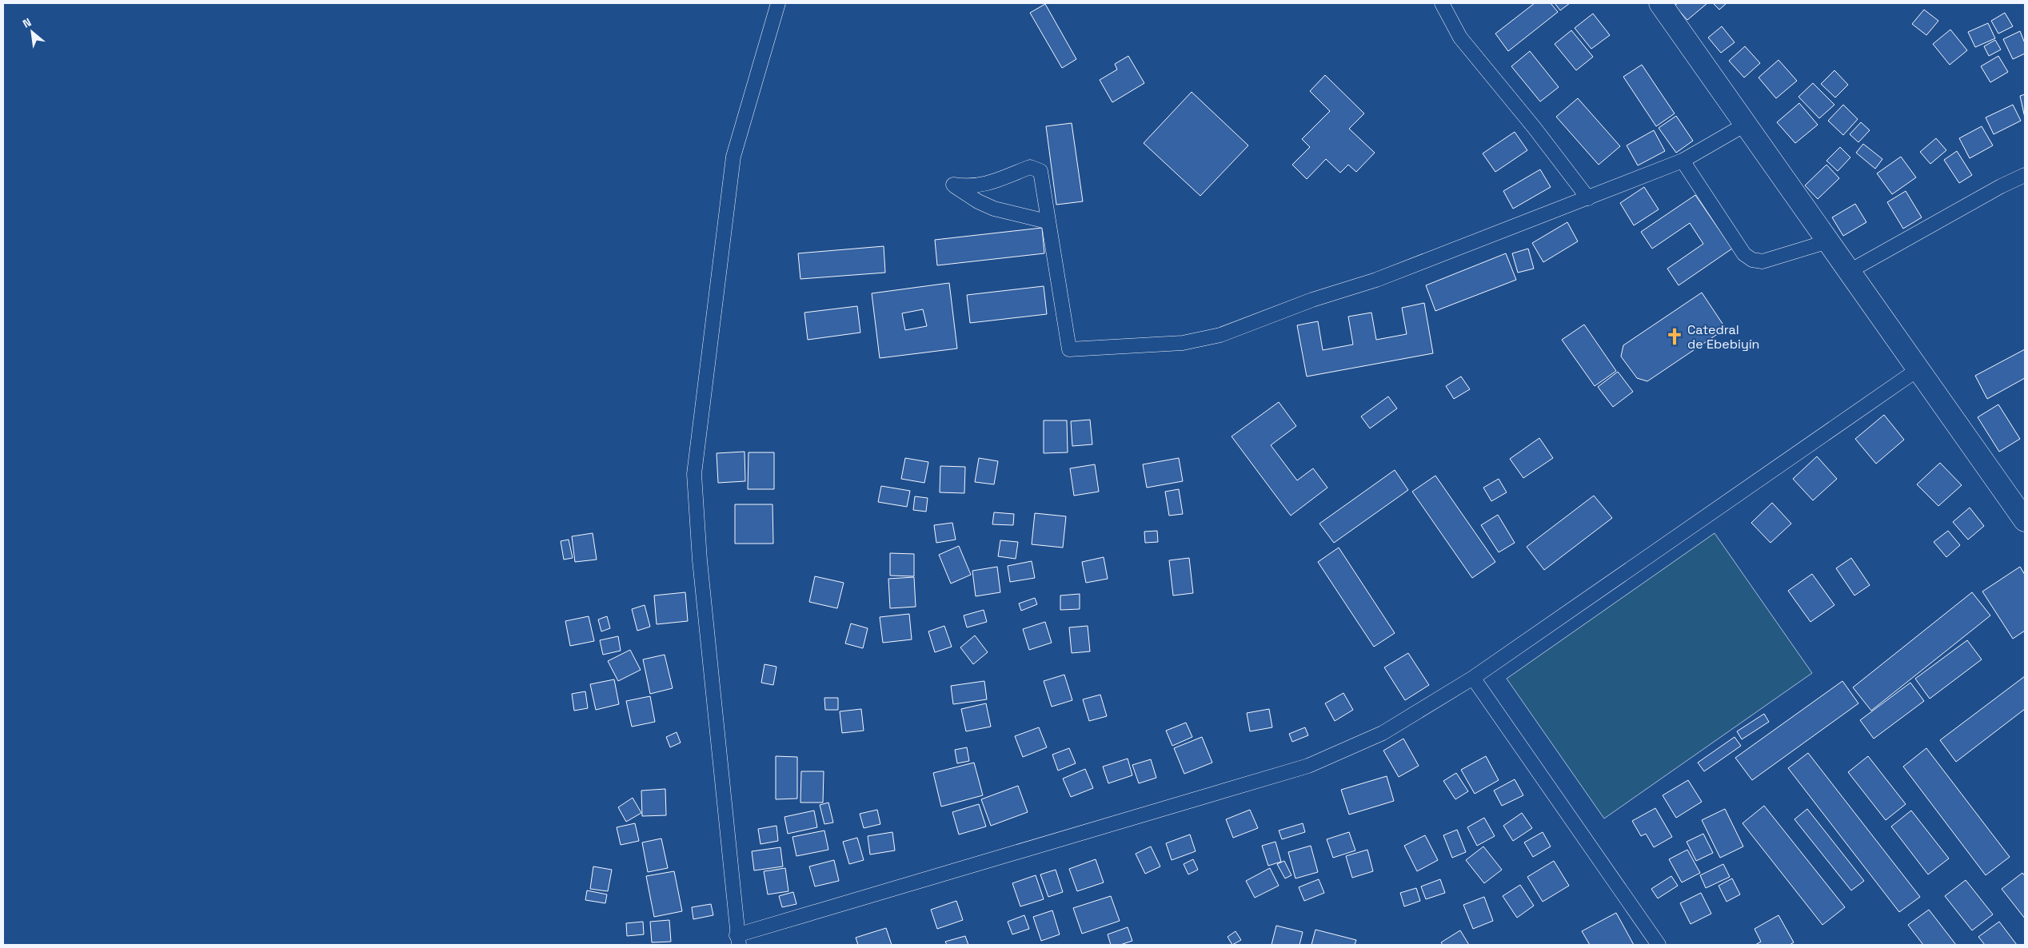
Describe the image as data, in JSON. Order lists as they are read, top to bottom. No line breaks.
{"places":{"church":["Catedral de Ebebiyín"]},"north":"top left"}
